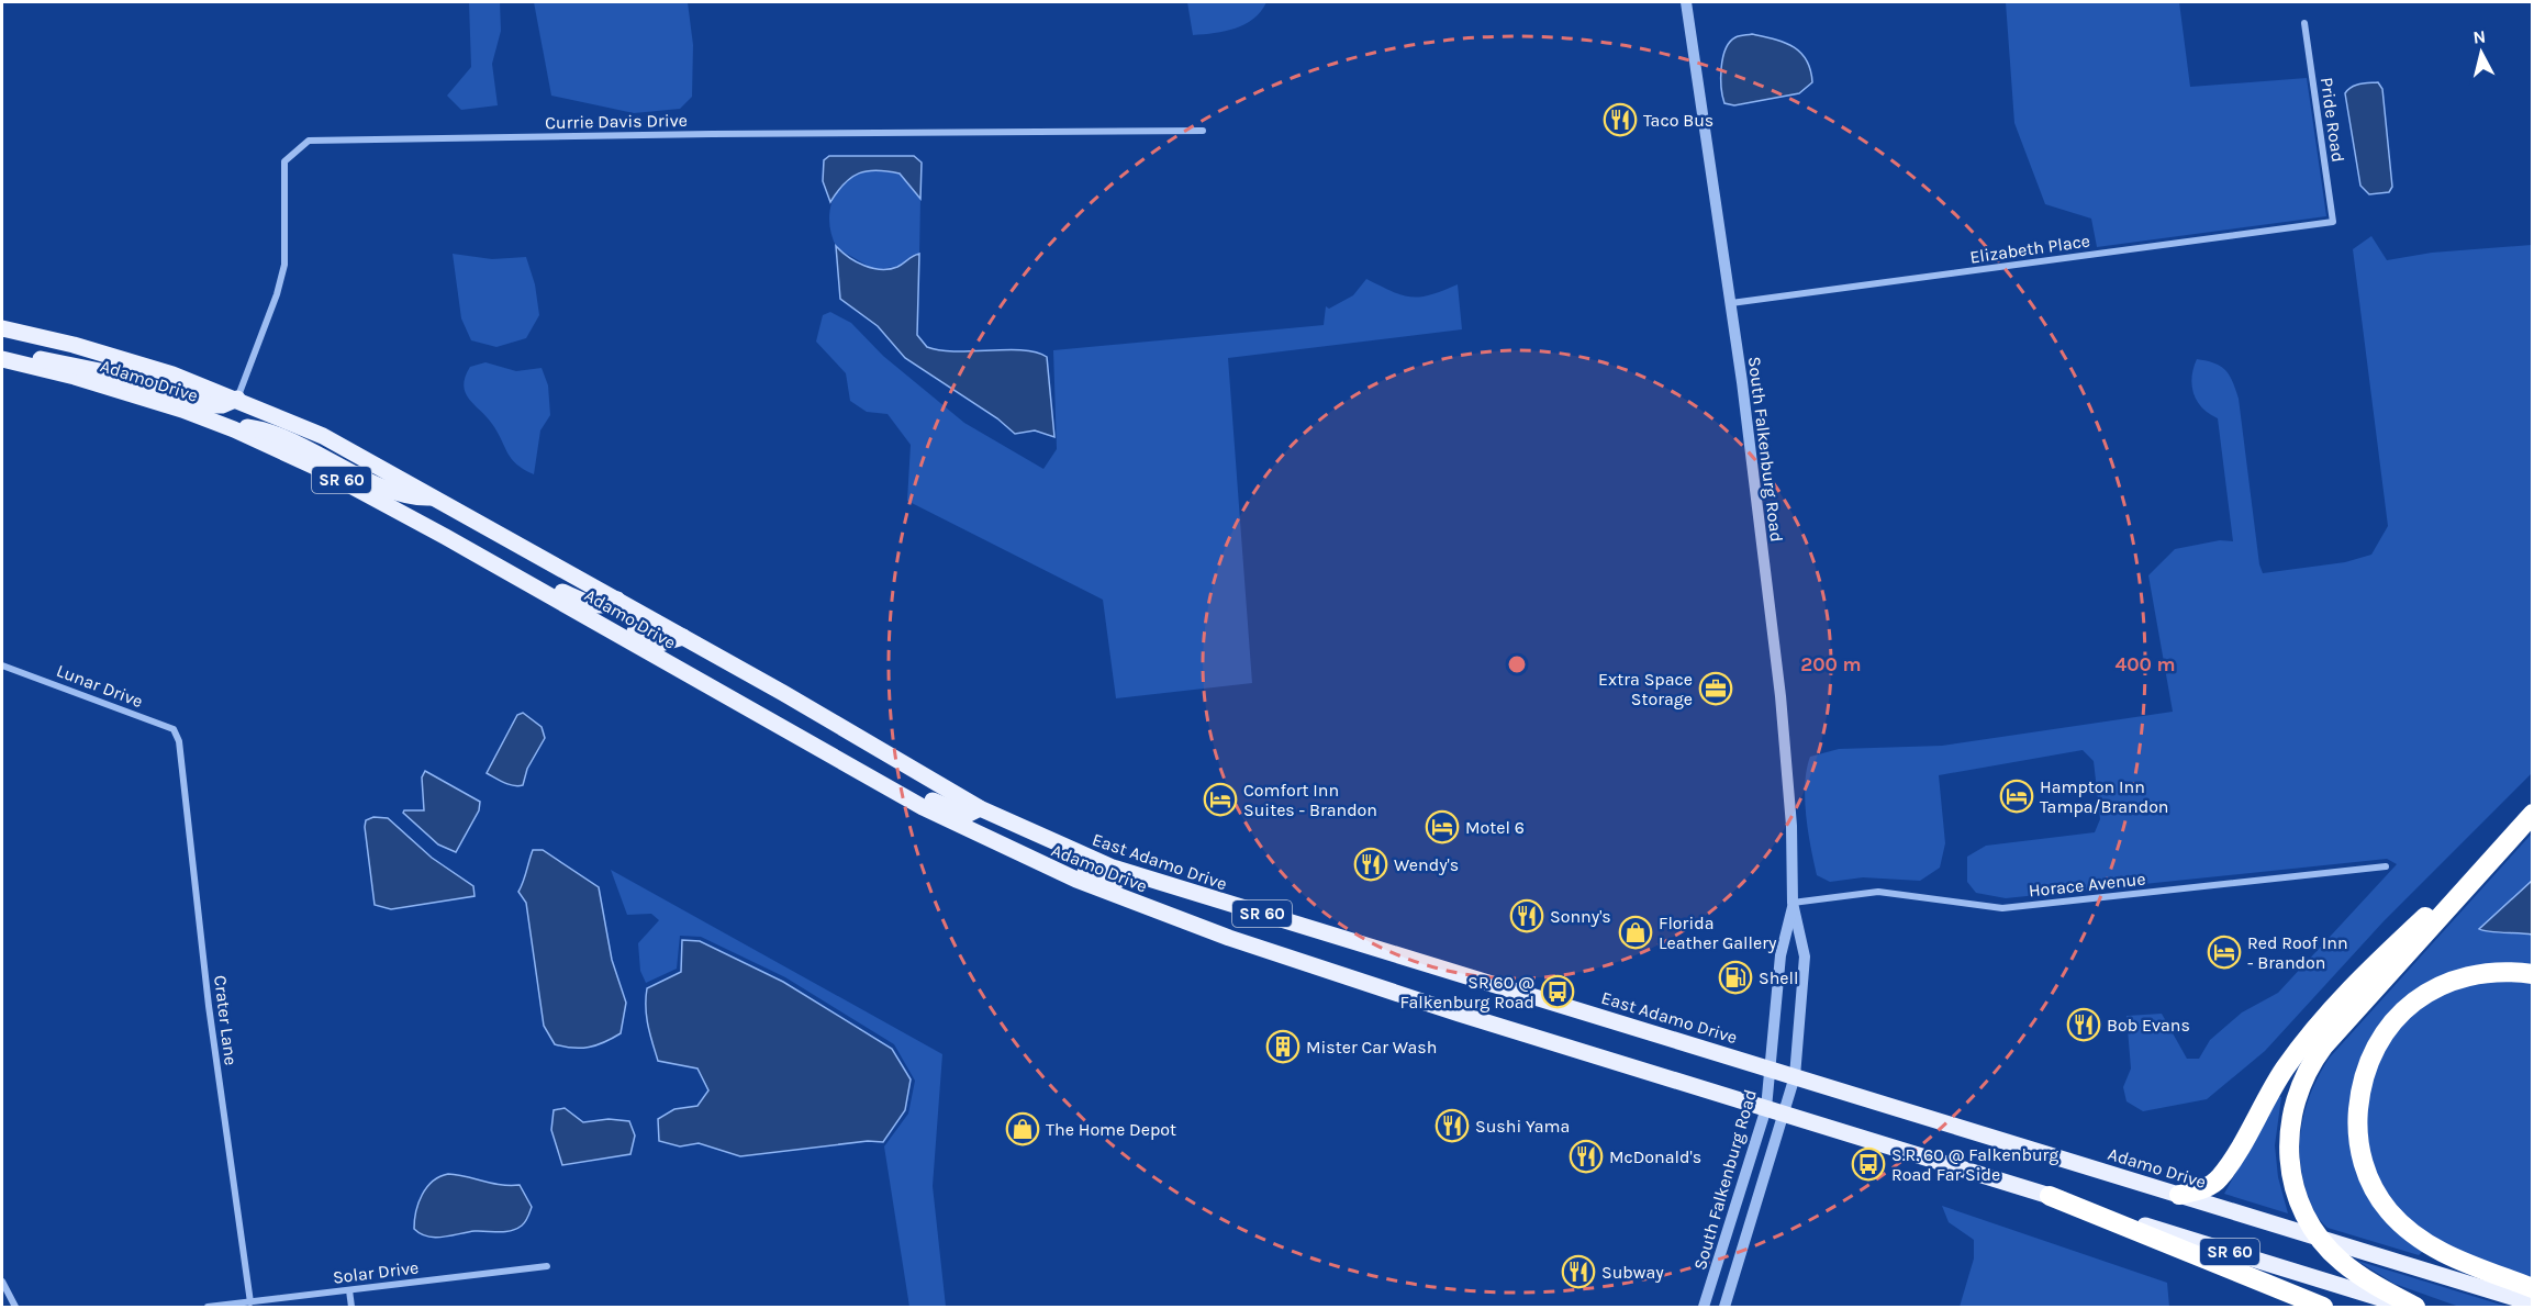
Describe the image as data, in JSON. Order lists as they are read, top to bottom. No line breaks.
{"streets":{"main road":["Adamo Drive","SR 60","East Adamo Drive"],"street":["Pride Road","Currie Davis Drive","Elizabeth Place","South Falkenburg Road","Lunar Drive","Horace Avenue","Crater Lane","Solar Drive"]},"crossings":[["Pride Road","Elizabeth Place"],["Currie Davis Drive","Adamo Drive"],["Elizabeth Place","South Falkenburg Road"],["Adamo Drive","South Falkenburg Road"],["Adamo Drive","SR 60"],["Adamo Drive","East Adamo Drive"],["South Falkenburg Road","SR 60"],["South Falkenburg Road","East Adamo Drive"],["South Falkenburg Road","Horace Avenue"],["Lunar Drive","Crater Lane"],["Crater Lane","Solar Drive"]],"places":{"restaurant":["Taco Bus","Wendy's","Sonny's","Bob Evans","Sushi Yama","McDonald's","Subway"],"office":["Extra Space Storage"],"hotel":["Hampton Inn Tampa/Brandon","Comfort Inn Suites - Brandon","Motel 6","Red Roof Inn - Brandon"],"shop":["Florida Leather Gallery","The Home Depot"],"fuel station":["Shell"],"bus stop":["SR 60 @ Falkenburg Road","S.R. 60 @ Falkenburg Road Far Side"],"building":["Mister Car Wash"]},"north":"top","rings":["200 m","400 m"]}
